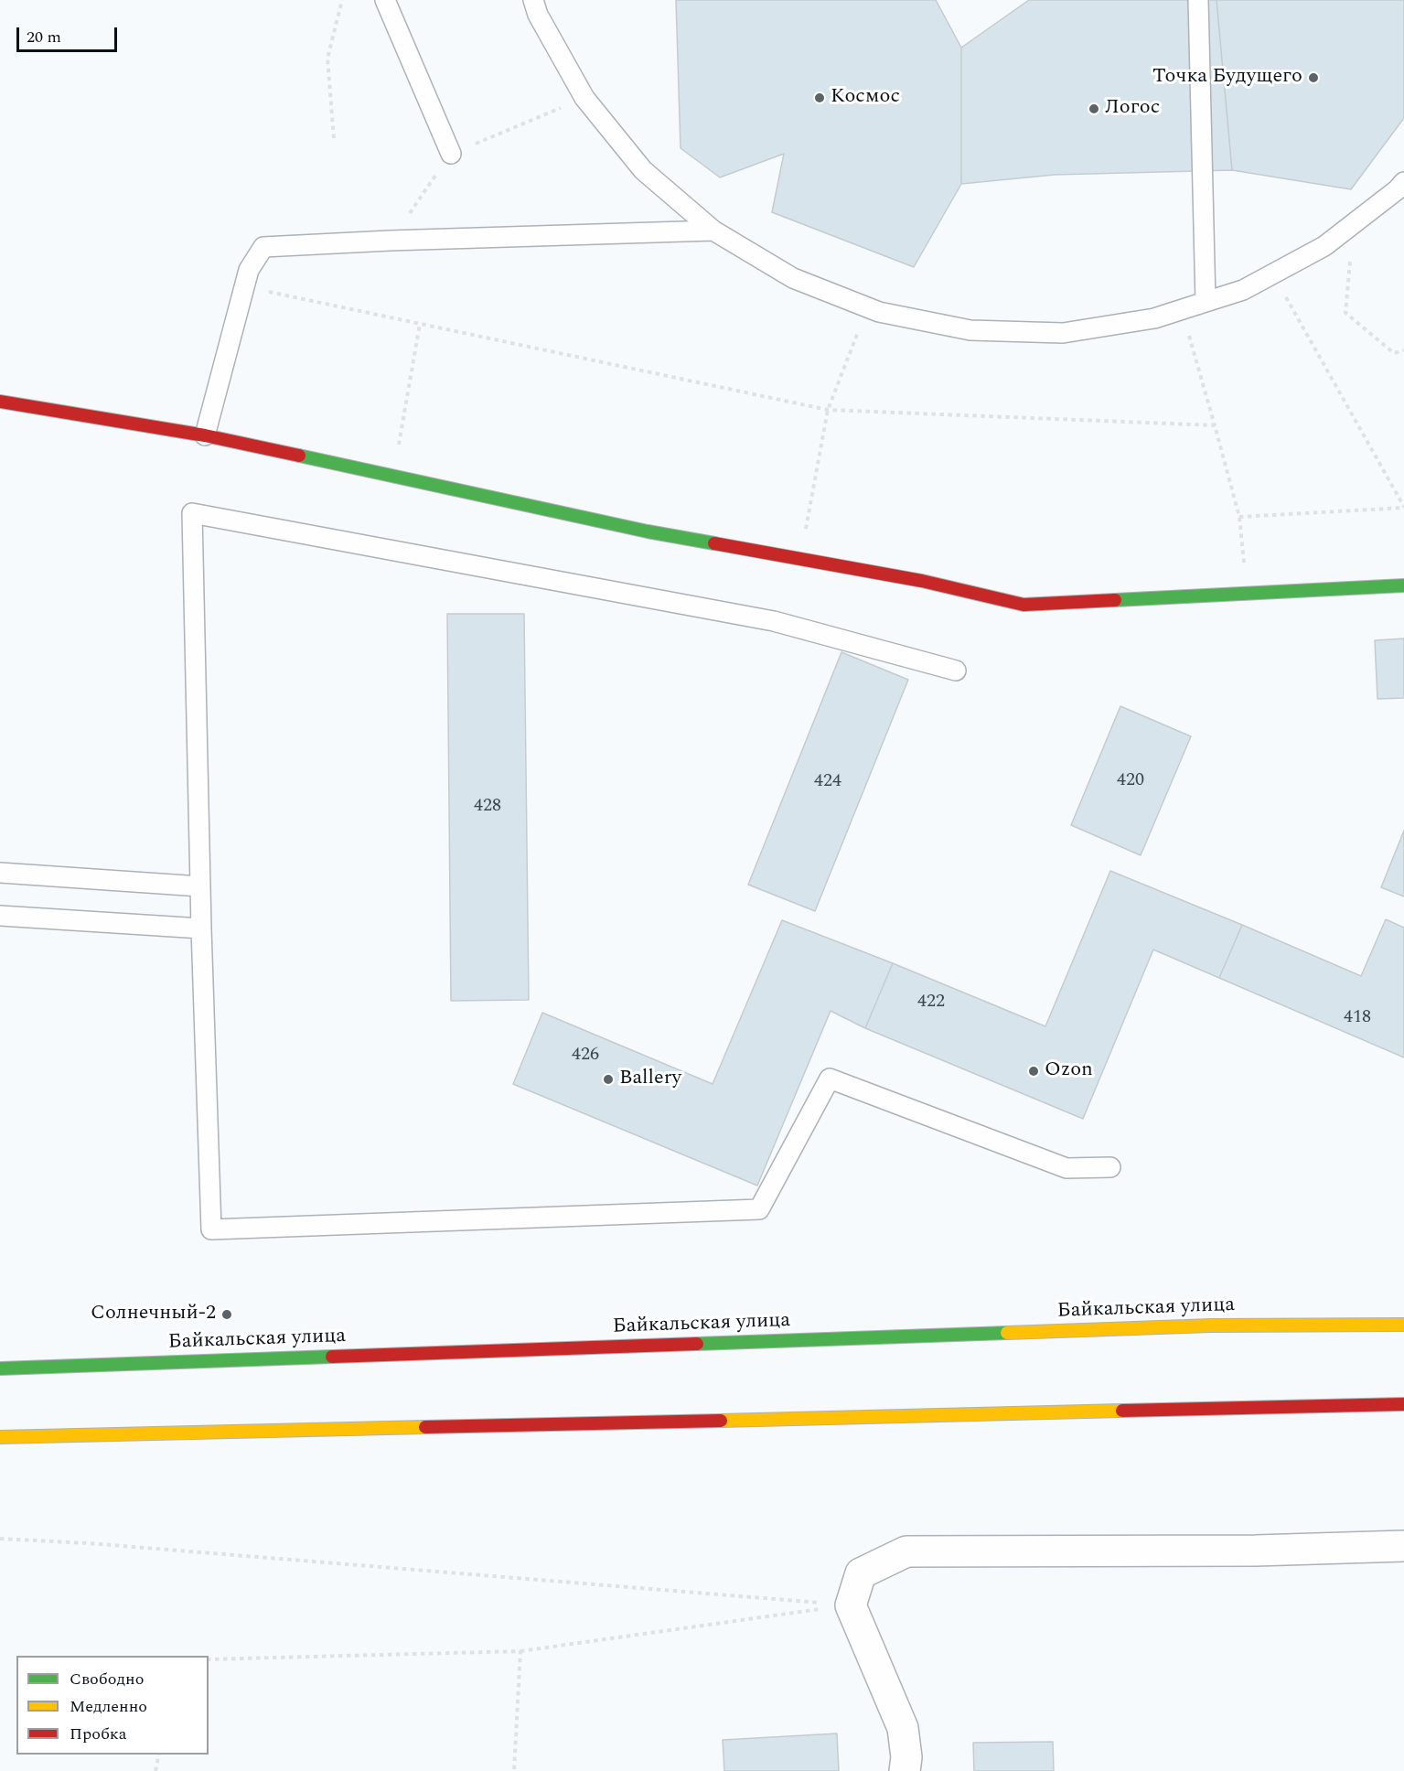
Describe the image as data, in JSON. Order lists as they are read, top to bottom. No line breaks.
{"streets":{"main road":["Байкальская улица"]},"places":["Точка Будущего","Космос","Логос","Ozon","Ballery","Солнечный-2"],"house_numbers":["420","424","428","422","418","426"],"legend":["Свободно","Медленно","Пробка"],"scale_bar":"20 m"}
